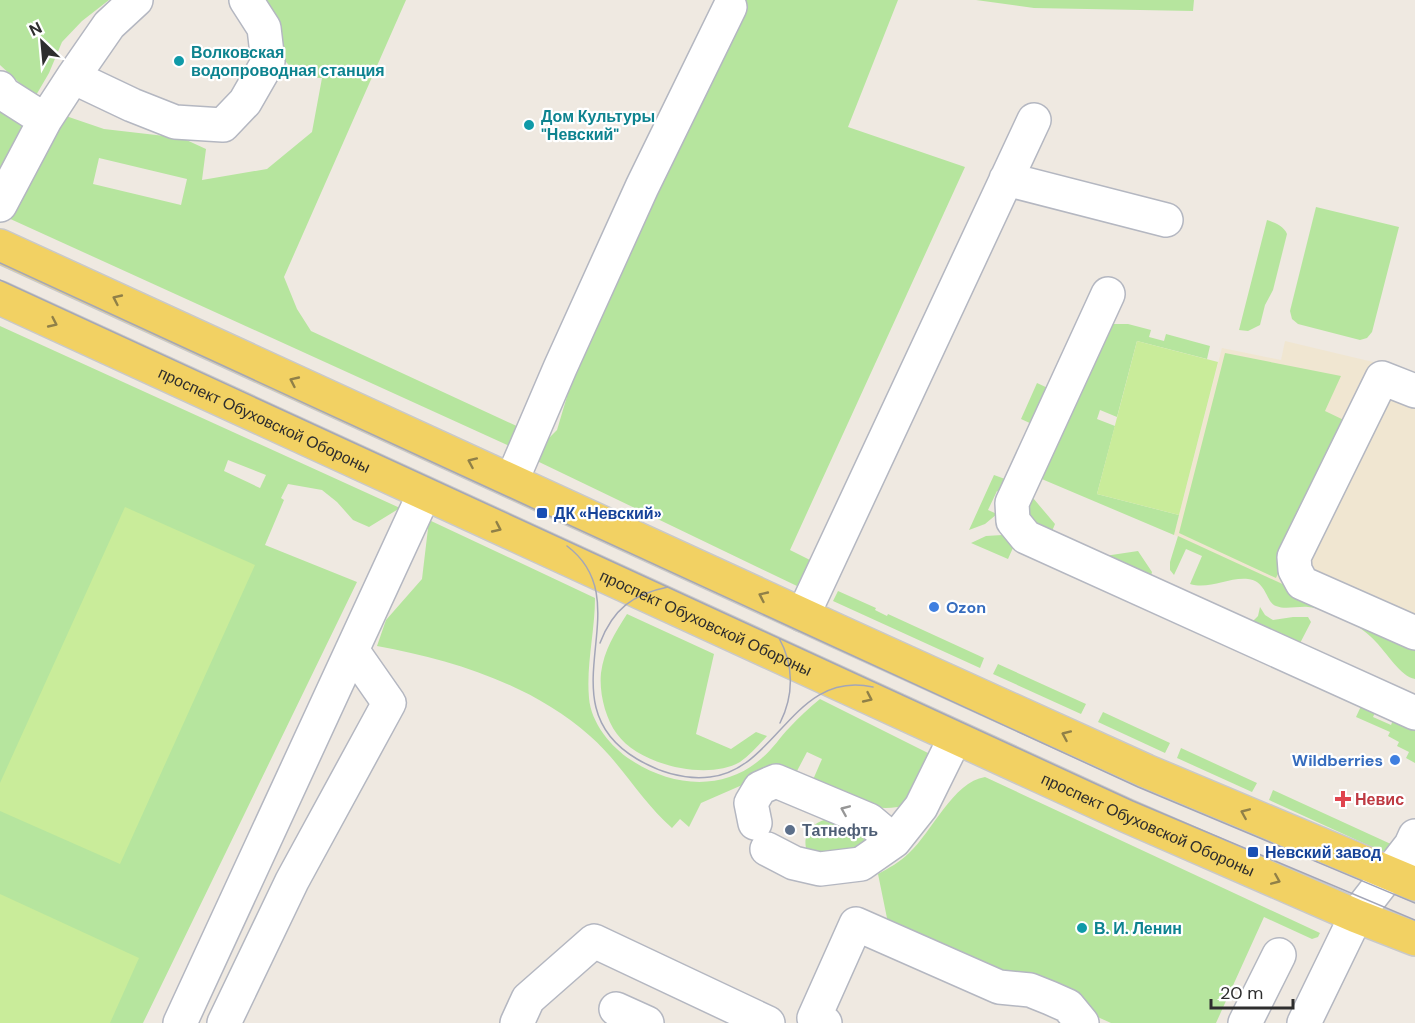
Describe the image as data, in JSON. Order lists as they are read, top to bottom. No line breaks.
{"streets":{"main road":["проспект Обуховской Обороны"]},"places":{"other":["Волковская водопроводная станция","Дом Культуры \"Невский\"","Ozon","Wildberries","Татнефть","В. И. Ленин"],"transit":["ДК «Невский»","Невский завод"],"health":["Невис"]},"scale_bar":"20 m","north":"top left"}
